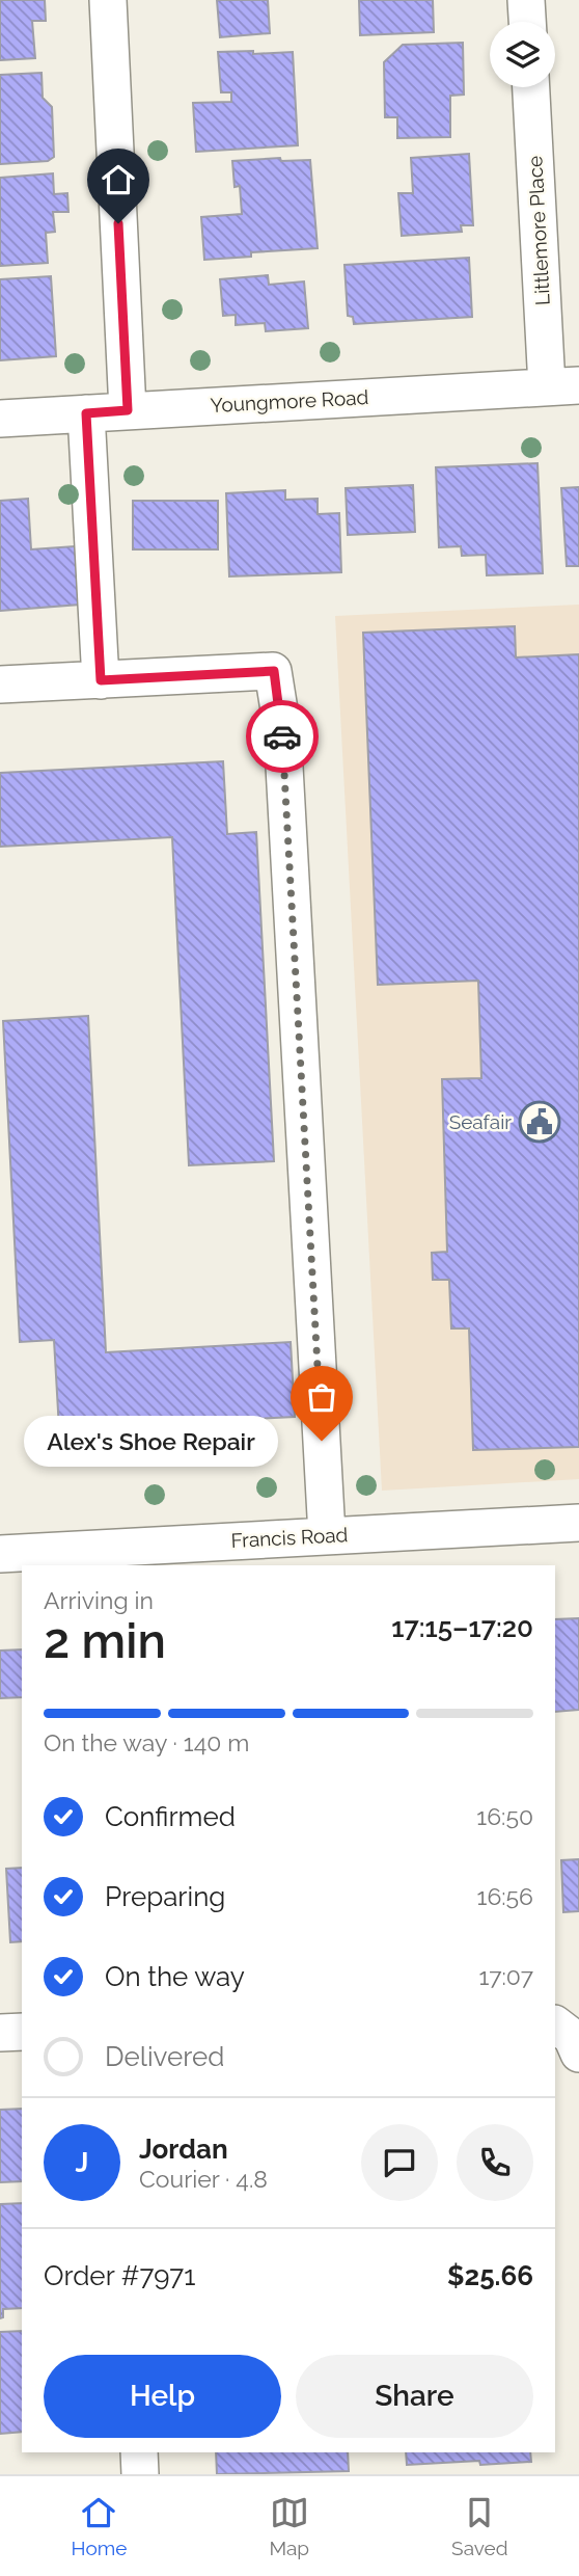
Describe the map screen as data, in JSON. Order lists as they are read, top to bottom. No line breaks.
{"streets":{"street":["Littlemore Place","Youngmore Road","Francis Road"]},"crossings":[["Littlemore Place","Youngmore Road"]],"places":{"public building":["Seafair"],"other":["Alex's Shoe Repair"]},"page":{"bubble":"Alex's Shoe Repair","heading":["2 min","Arriving in","17:15–17:20"],"panel":["Jordan","Courier · 4.8","Order #7971","$25.66"],"bar":"On the way · 140 m","list":[["Confirmed","16:50"],["Preparing","16:56"],["On the way","17:07"],"Delivered"],"round":"J","buttons":["Help","Share"],"tabs":["Home","Map","Saved"]}}
